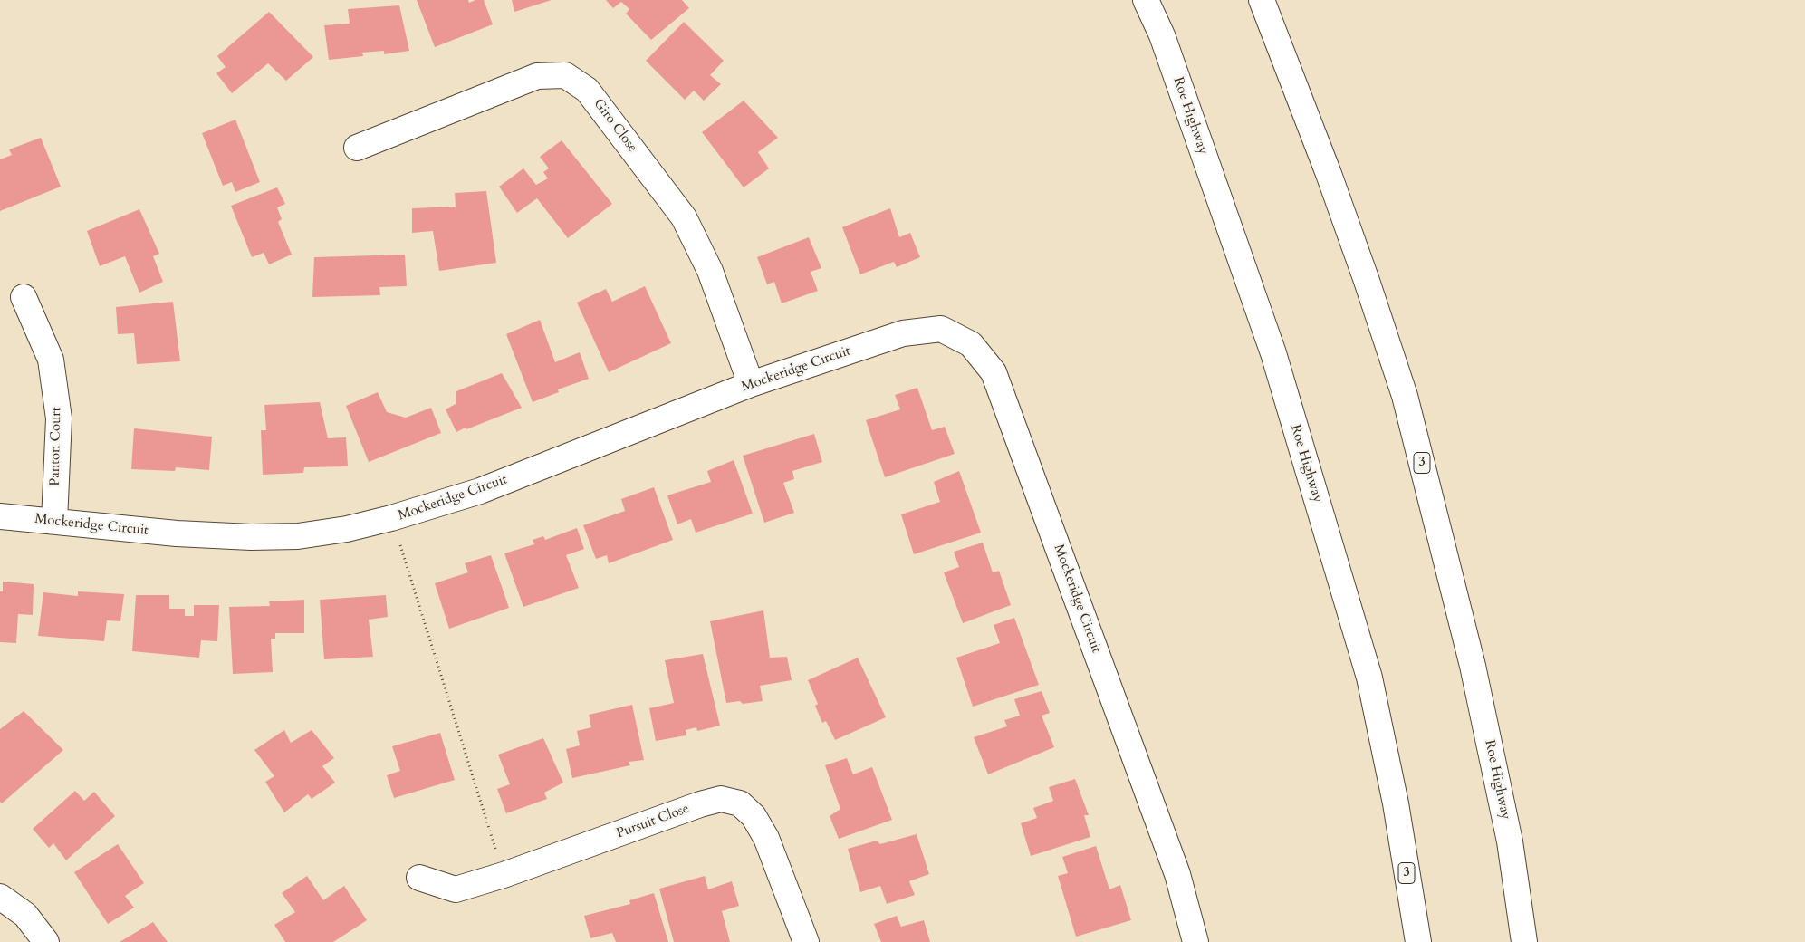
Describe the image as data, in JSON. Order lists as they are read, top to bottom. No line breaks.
{"streets":{"main road":["Roe Highway","Giro Close","Mockeridge Circuit","Panton Court","3","Pursuit Close"]},"crossings":[["Giro Close","Mockeridge Circuit"],["Mockeridge Circuit","Panton Court"]]}
